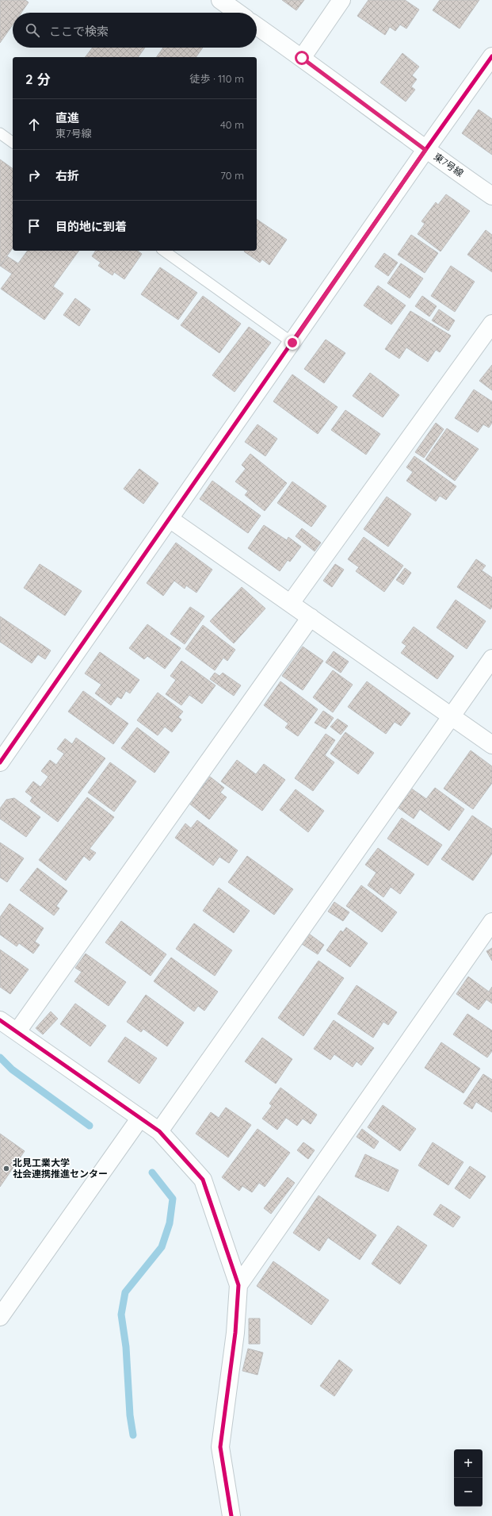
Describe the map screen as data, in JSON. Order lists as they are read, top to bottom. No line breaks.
{"streets":{"street":["東7号線"]},"places":["北見工業大学 社会連携推進センター"],"page":{"search":"ここで検索","heading":["2 分","徒歩 · 110 m"],"list":[["直進","東7号線","40 m"],["右折","70 m"],"目的地に到着"],"map_buttons":["+","−"]}}
